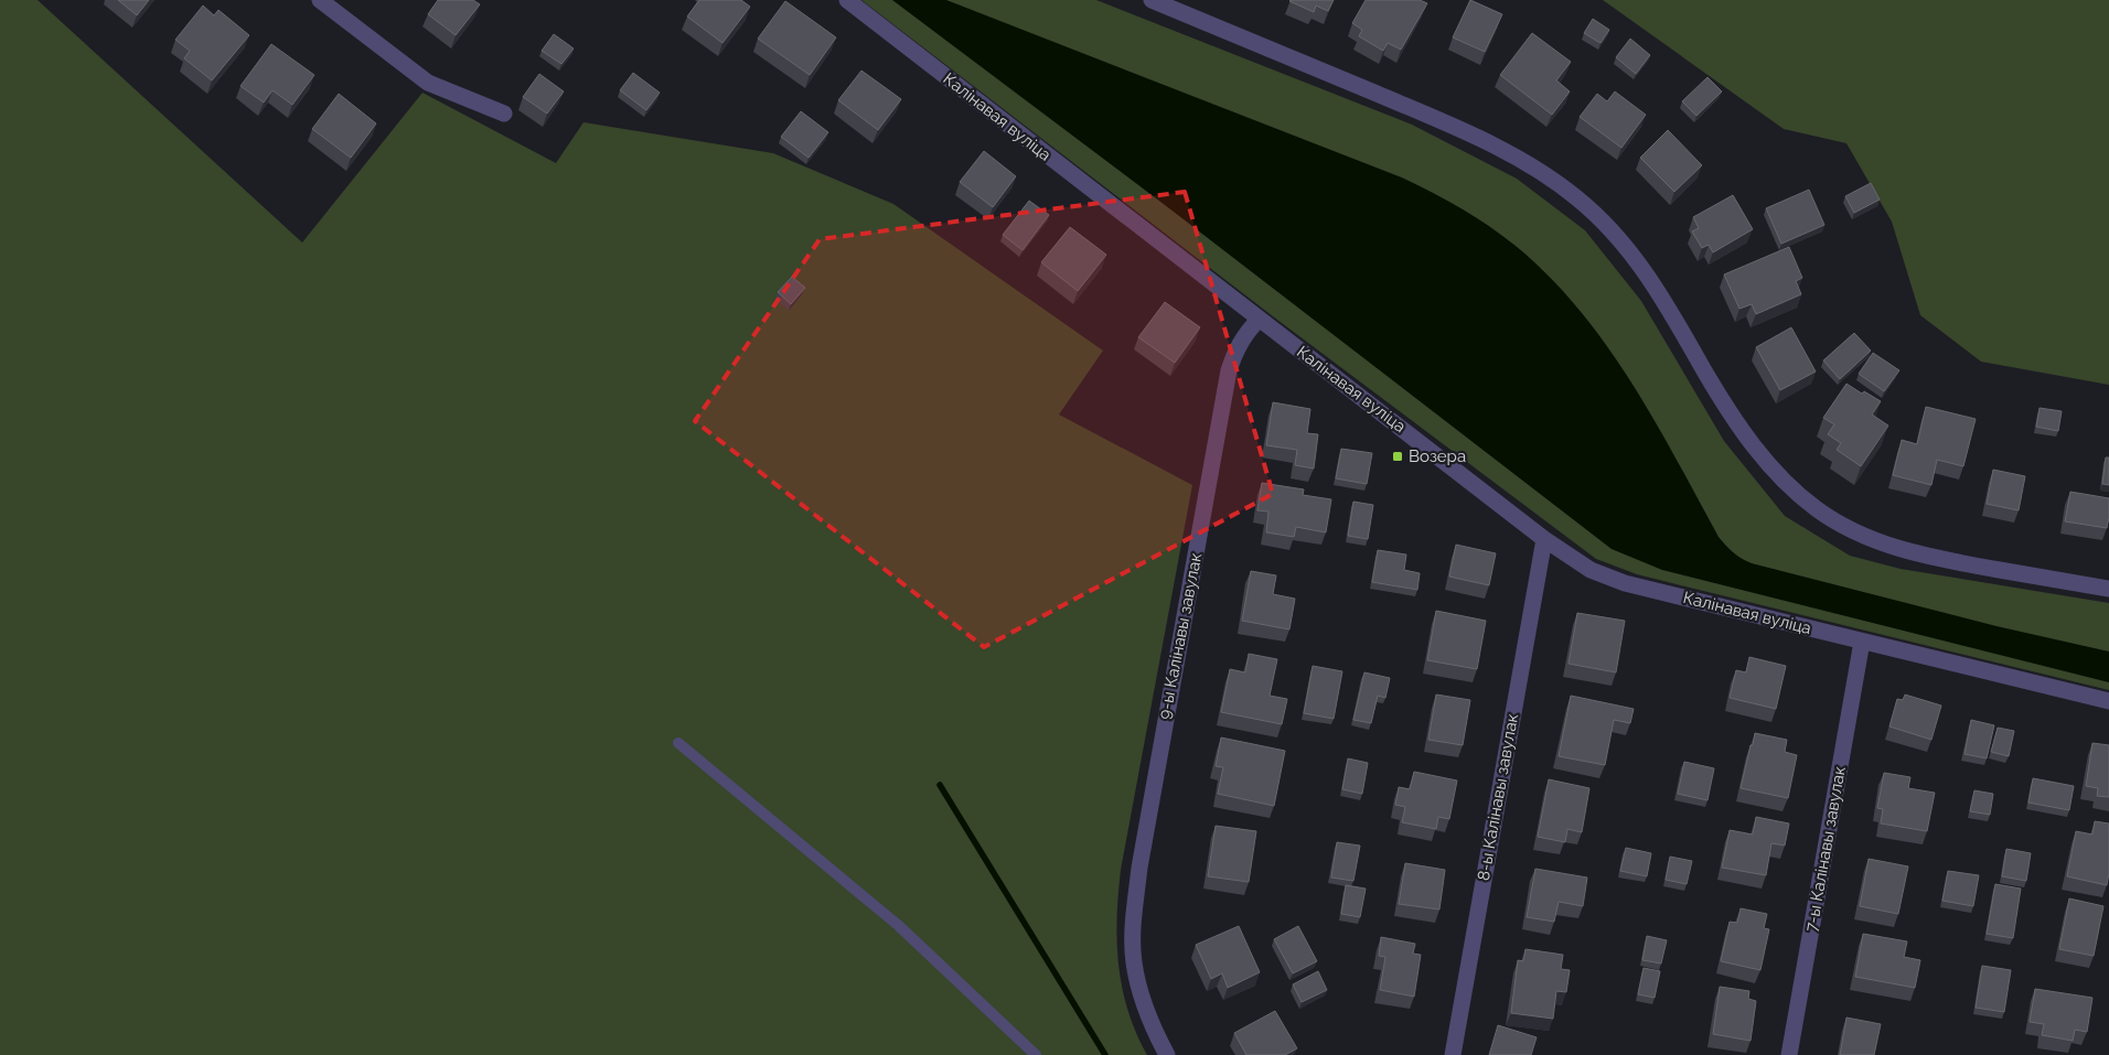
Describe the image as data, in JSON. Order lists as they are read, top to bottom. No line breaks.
{"streets":{"street":["Калінавая вуліца","9-ы Калінавы завулак","8-ы Калінавы завулак","7-ы Калінавы завулак"]},"crossings":[["Калінавая вуліца","9-ы Калінавы завулак"],["Калінавая вуліца","8-ы Калінавы завулак"],["Калінавая вуліца","7-ы Калінавы завулак"]],"places":{"transit":["Возера"]}}
